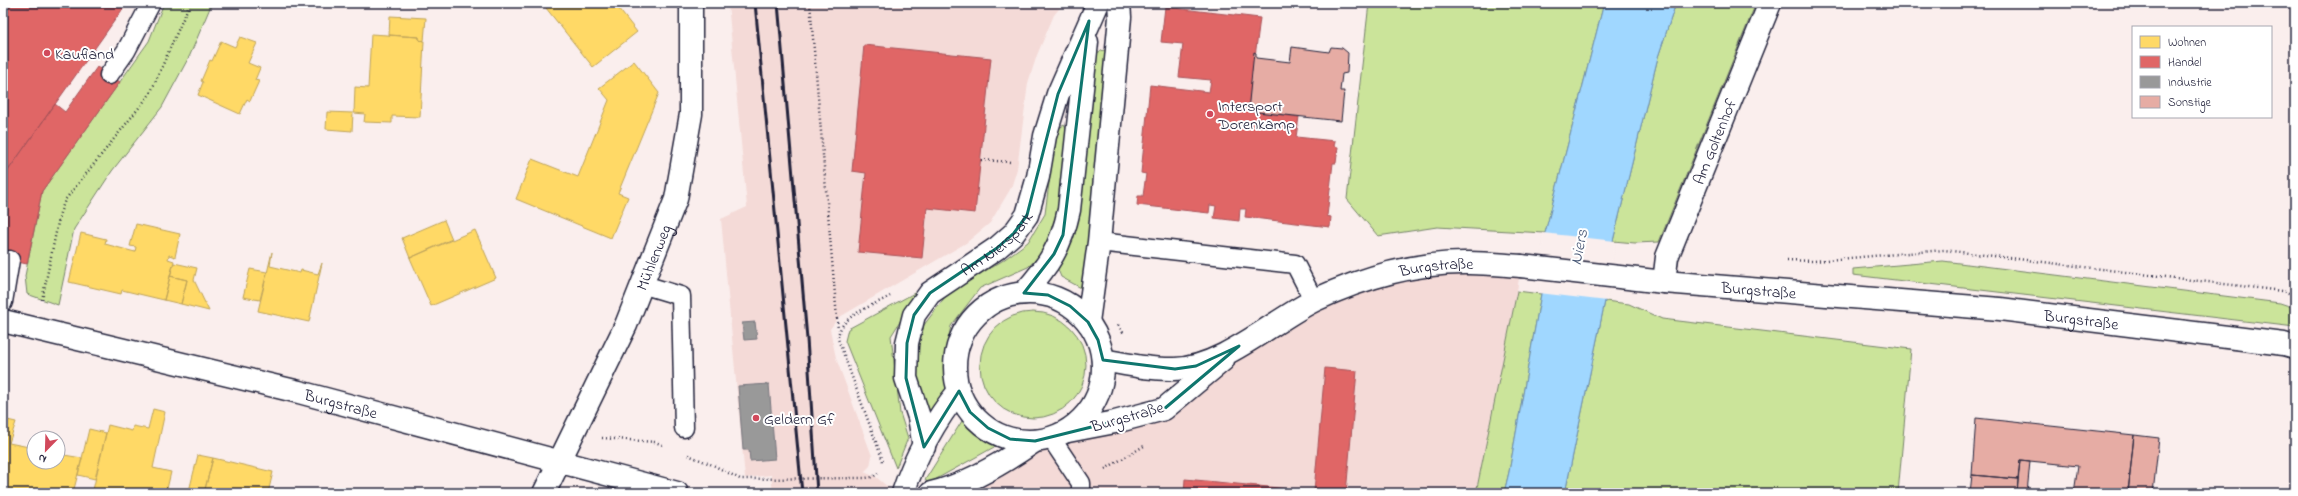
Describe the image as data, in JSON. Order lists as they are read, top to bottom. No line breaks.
{"streets":{"street":["Am Goltenhof","Am Nierspark","Mühlenweg","Burgstraße"]},"crossings":[["Am Goltenhof","Burgstraße"],["Am Nierspark","Burgstraße"],["Mühlenweg","Burgstraße"]],"water":["Niers"],"places":["Kaufland","Intersport Dorenkamp","Geldern Gf"],"legend":["Wohnen","Handel","Industrie","Sonstige"],"north":"bottom left"}
